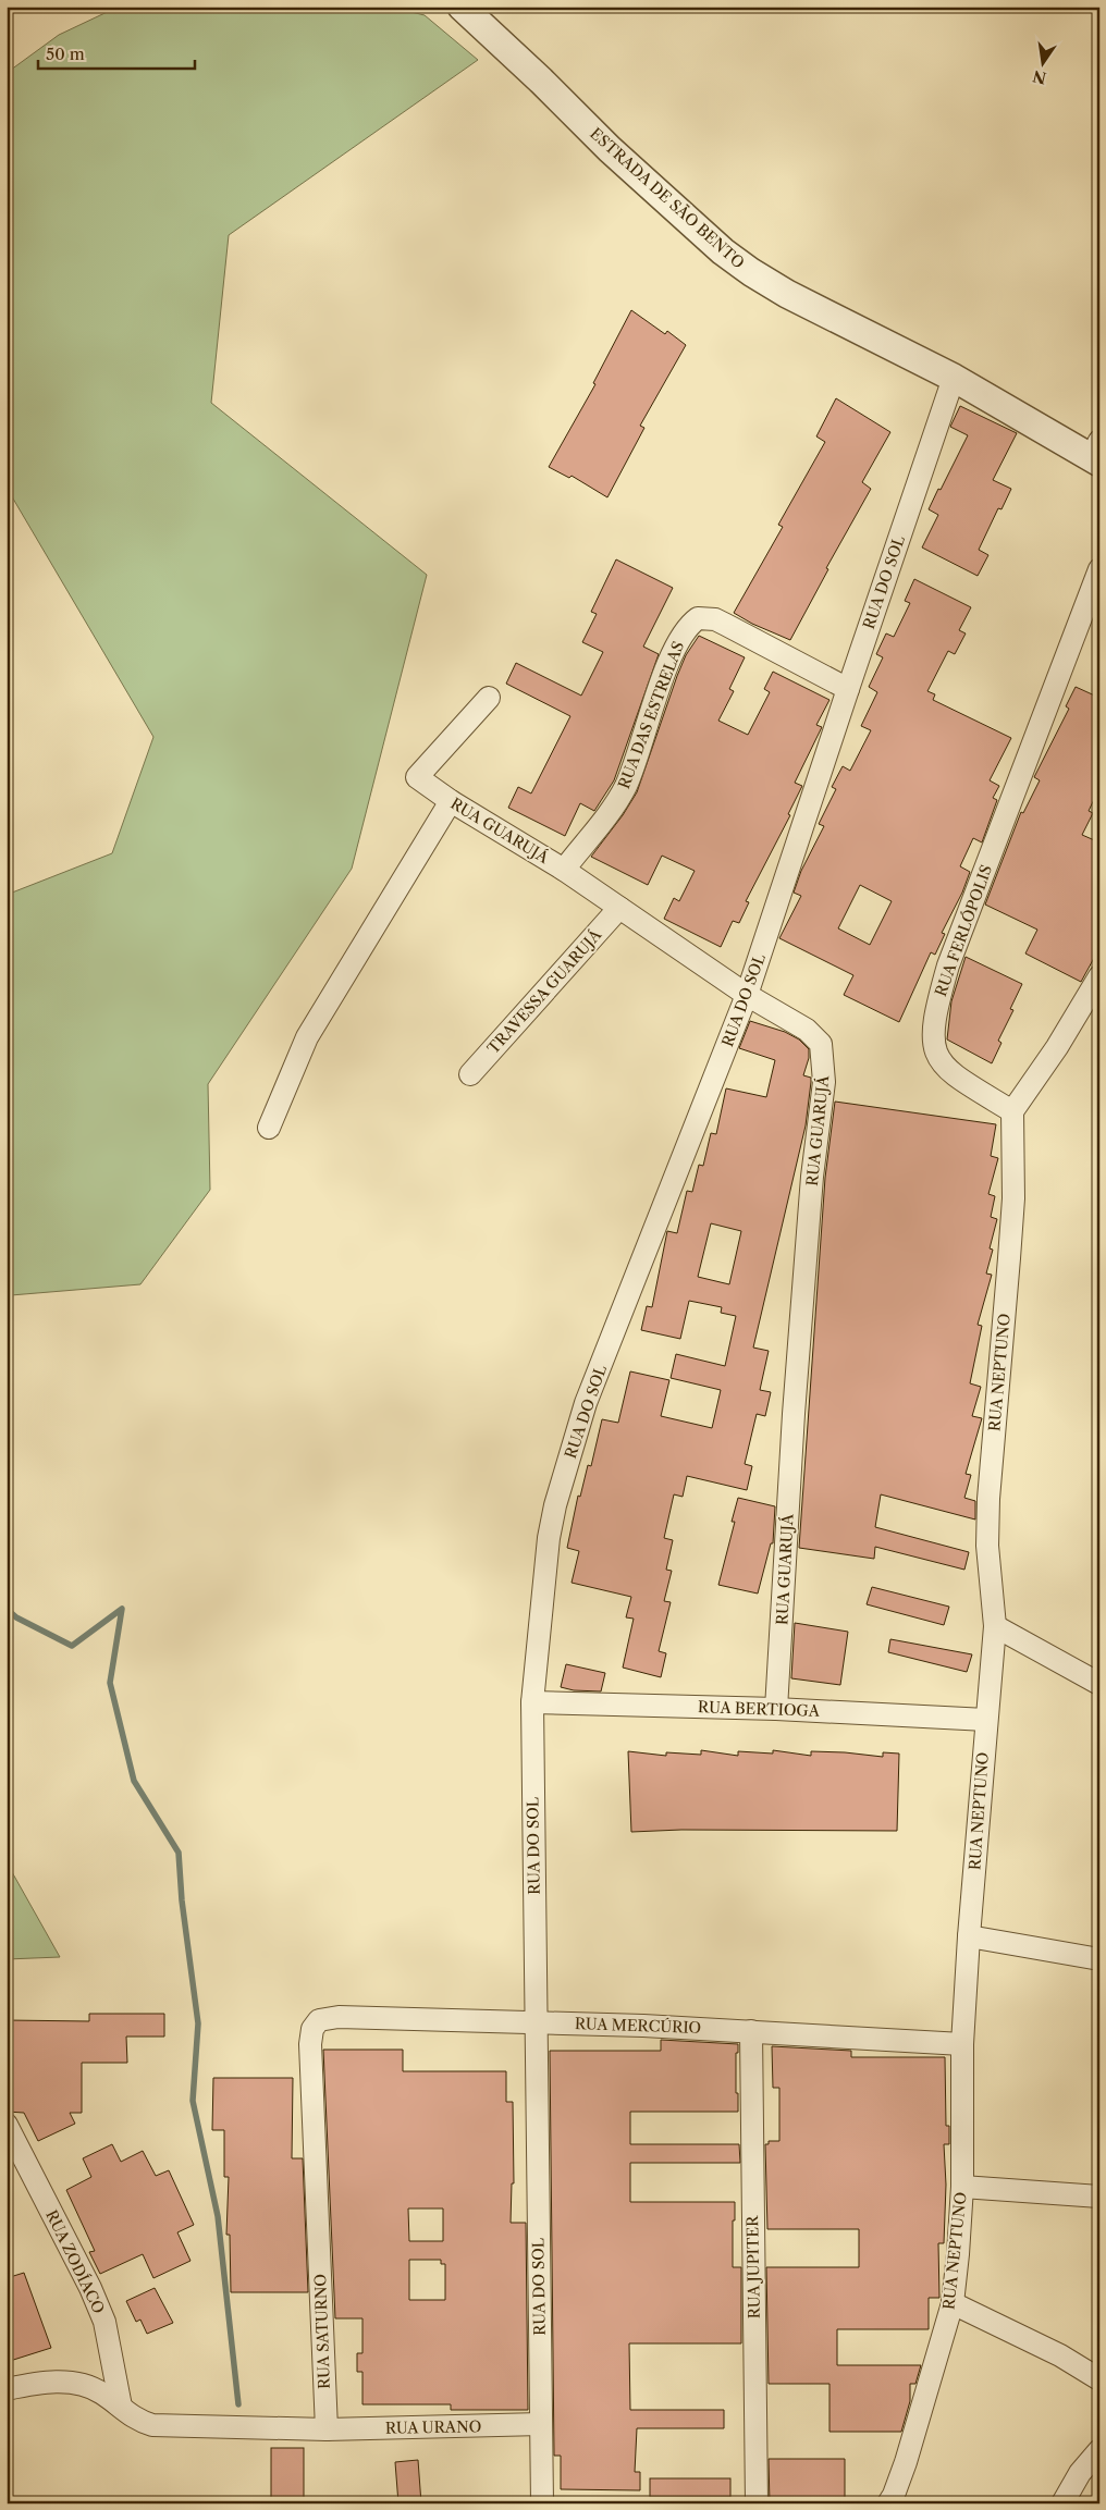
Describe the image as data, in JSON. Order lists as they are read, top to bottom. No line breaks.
{"streets":{"street":["ESTRADA DE SÃO BENTO","RUA DO SOL","RUA DAS ESTRELAS","RUA GUARUJÁ","RUA FERLÓPOLIS","TRAVESSA GUARUJÁ","RUA NEPTUNO","RUA BERTIOGA","RUA MERCÚRIO","RUA ZODÍACO","RUA JUPITER","RUA SATURNO","RUA URANO"]},"crossings":[["ESTRADA DE SÃO BENTO","RUA DO SOL"],["RUA DO SOL","RUA DAS ESTRELAS"],["RUA DO SOL","RUA GUARUJÁ"],["RUA DO SOL","RUA BERTIOGA"],["RUA DO SOL","RUA MERCÚRIO"],["RUA DO SOL","RUA URANO"],["RUA DAS ESTRELAS","RUA GUARUJÁ"],["RUA GUARUJÁ","TRAVESSA GUARUJÁ"],["RUA GUARUJÁ","RUA BERTIOGA"],["RUA FERLÓPOLIS","RUA NEPTUNO"],["RUA NEPTUNO","RUA BERTIOGA"],["RUA NEPTUNO","RUA MERCÚRIO"],["RUA MERCÚRIO","RUA JUPITER"],["RUA MERCÚRIO","RUA SATURNO"],["RUA SATURNO","RUA URANO"]],"scale_bar":"50 m","north":"bottom"}
